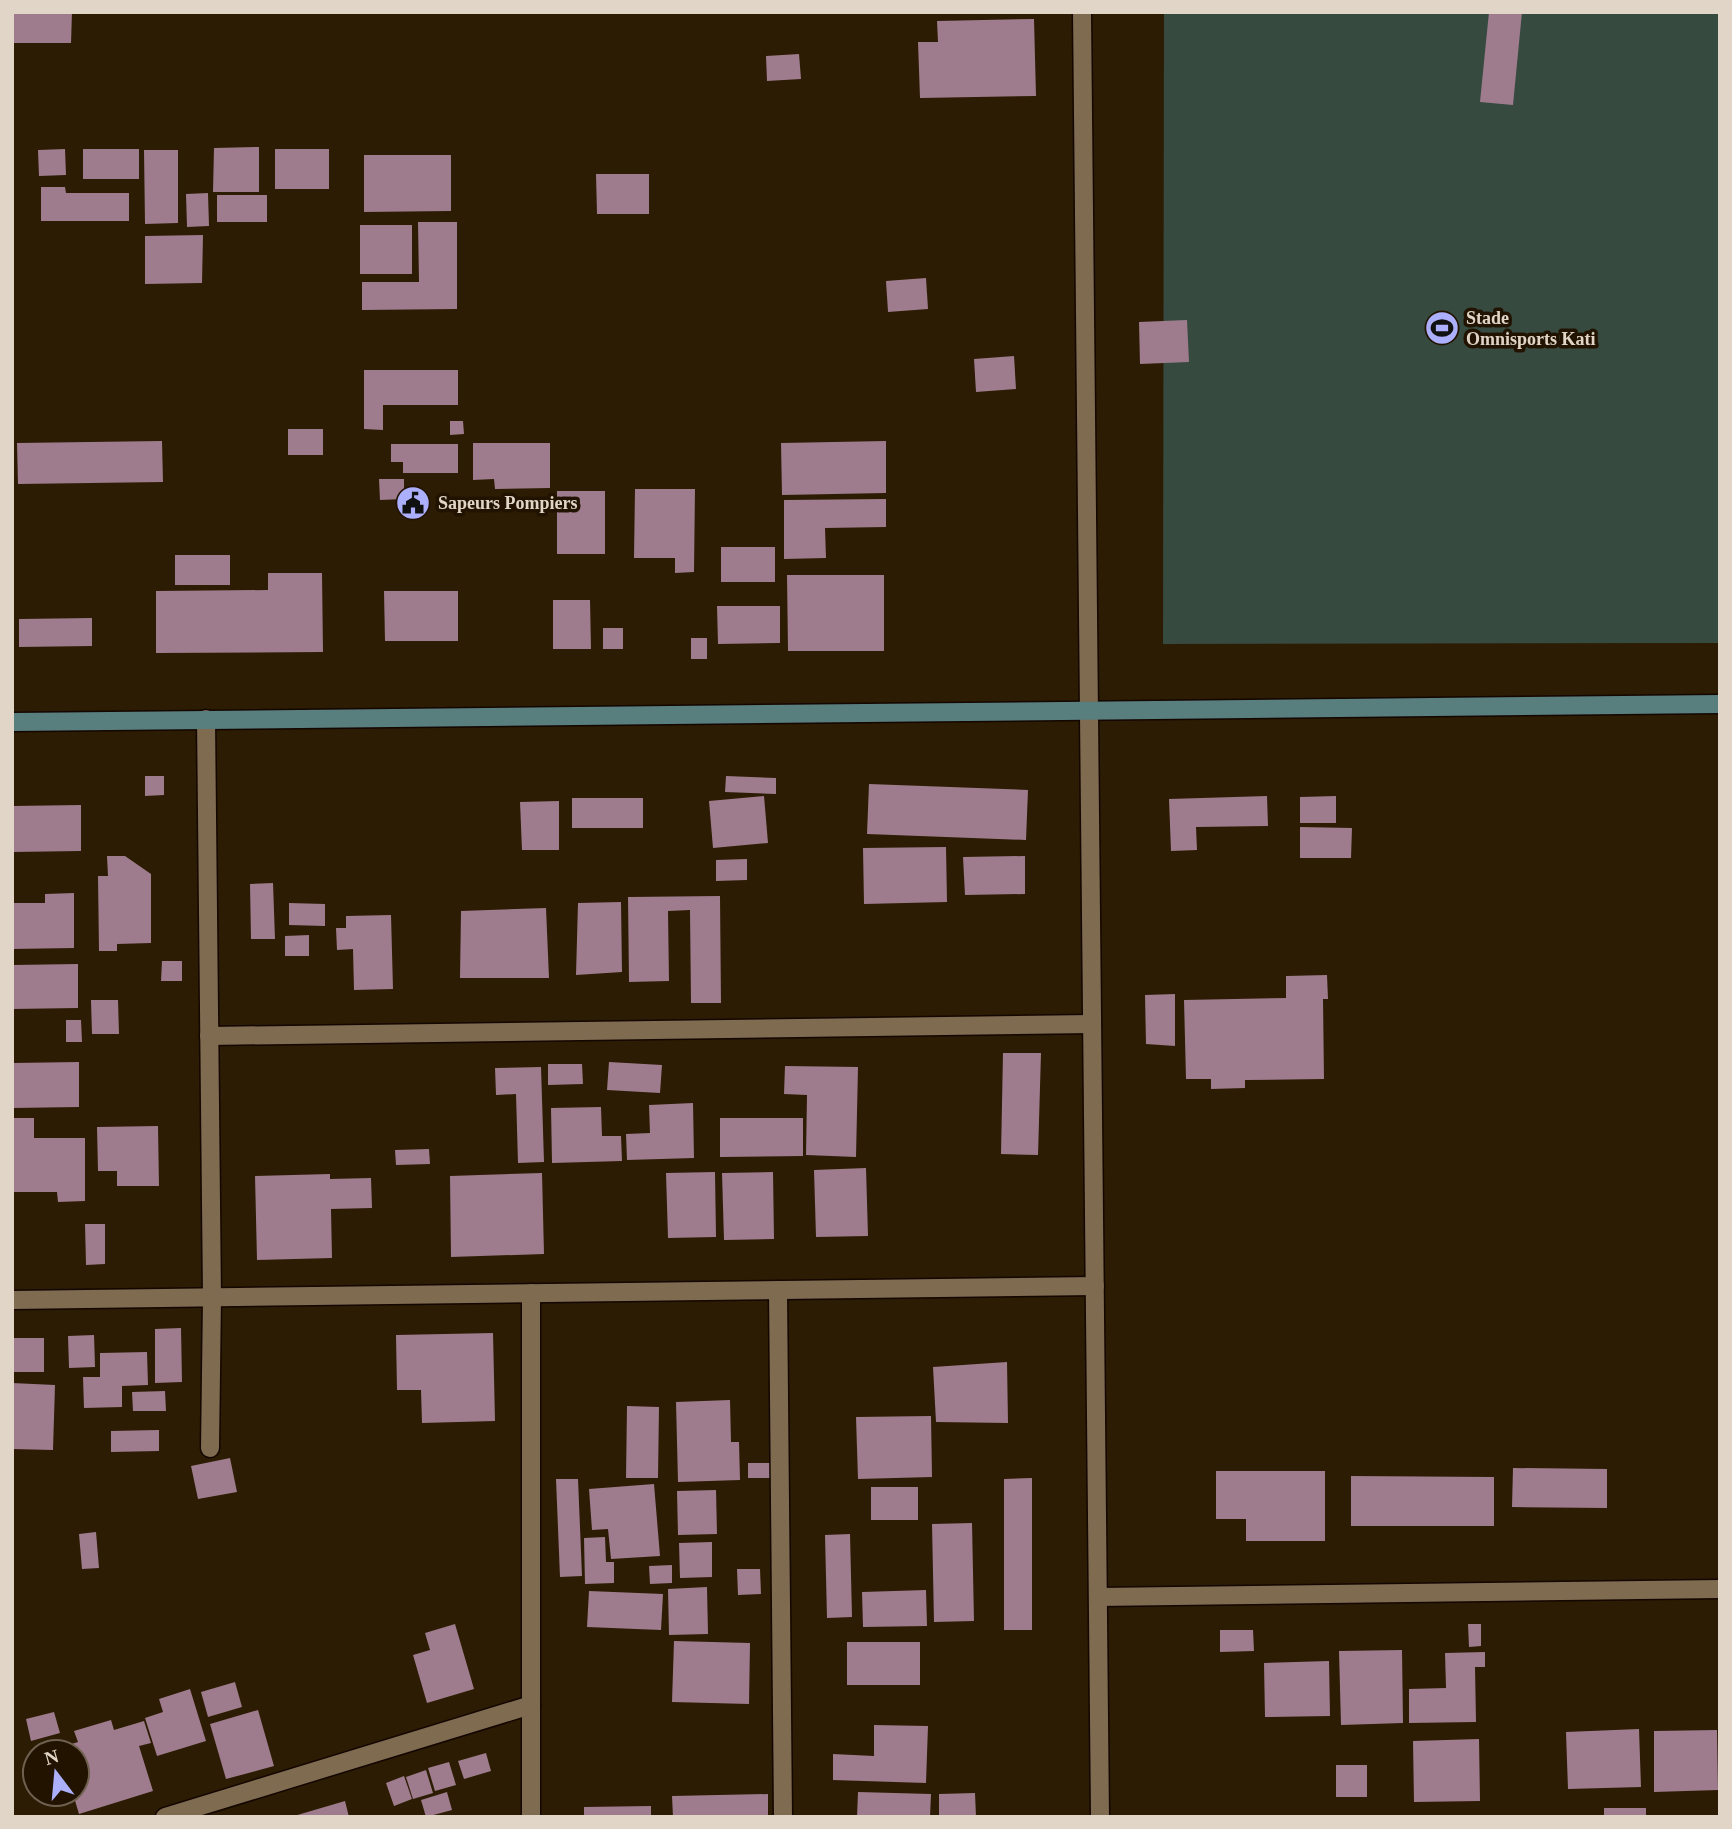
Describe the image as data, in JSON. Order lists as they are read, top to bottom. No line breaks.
{"places":{"sports":["Stade Omnisports Kati"],"public building":["Sapeurs Pompiers"]},"north":"top"}
